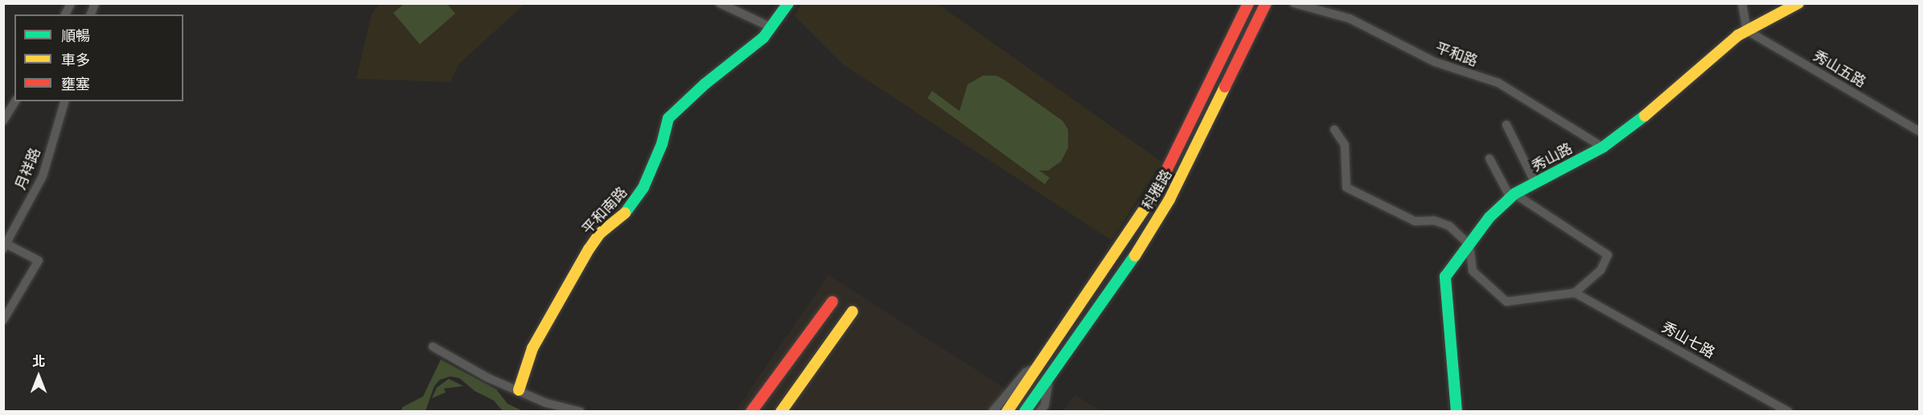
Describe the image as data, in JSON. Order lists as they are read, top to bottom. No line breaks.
{"streets":{"street":["平和路","秀山五路","秀山路","月祥路","科雅路","平和南路","秀山七路"]},"crossings":[["平和路","秀山路"],["秀山五路","秀山路"]],"legend":["順暢","車多","壅塞"],"north":"top"}
